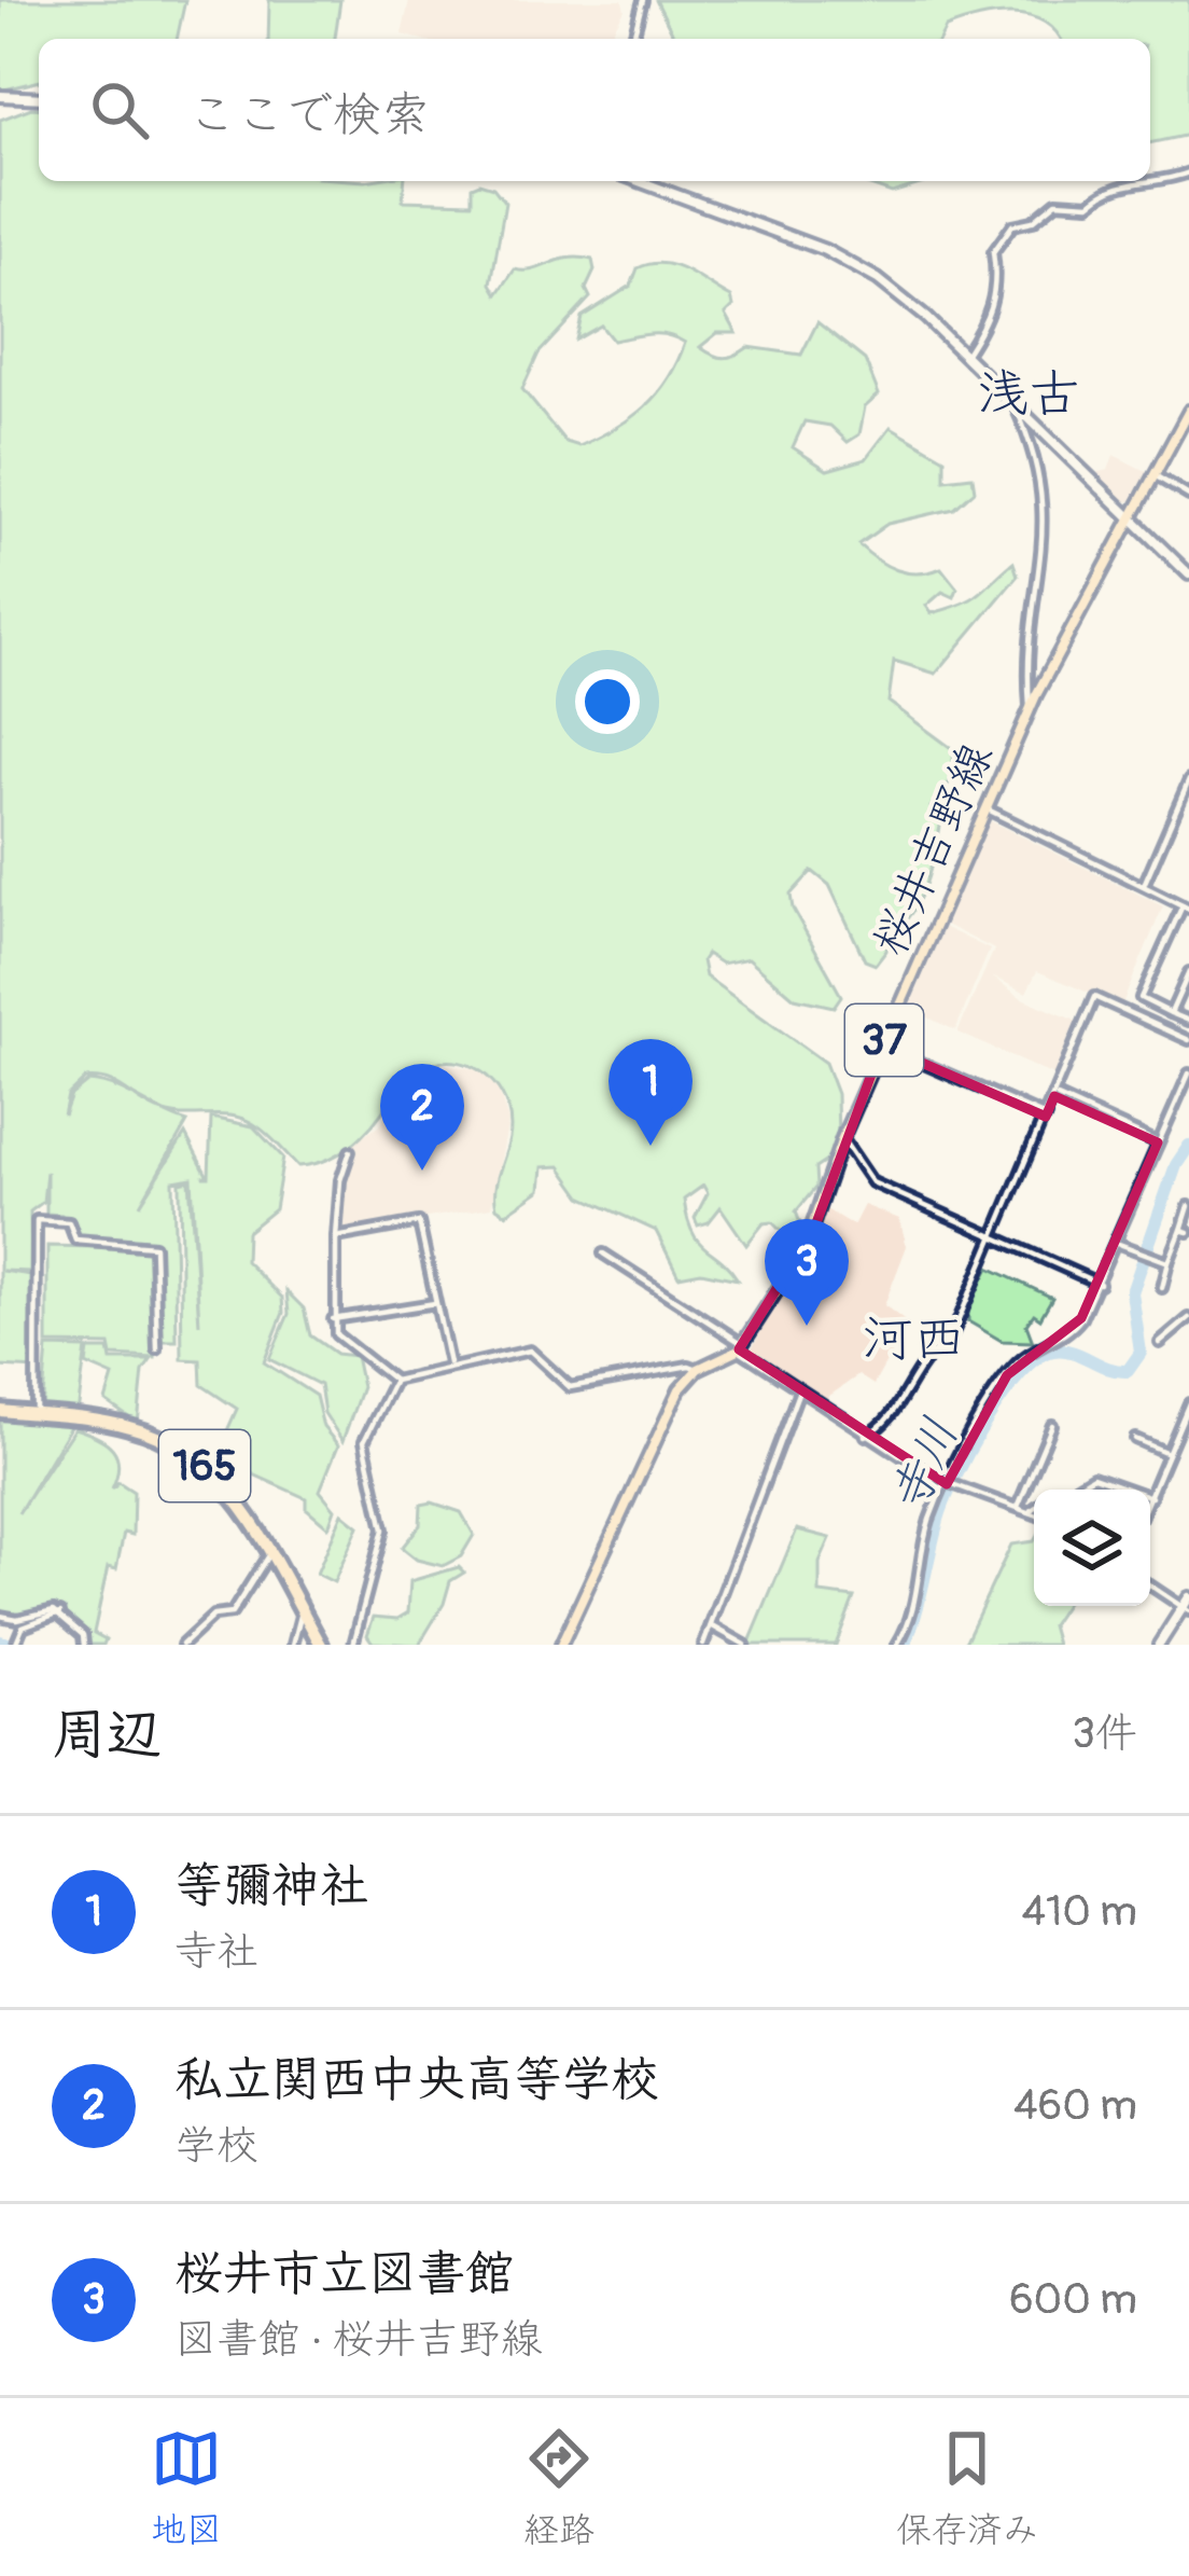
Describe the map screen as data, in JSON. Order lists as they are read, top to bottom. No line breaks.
{"streets":{"highway":["165"],"main road":["桜井吉野線","37"]},"districts":["浅古","河西"],"water":["寺川"],"page":{"search":"ここで検索","pins":["1","2","3"],"heading":["周辺","3件"],"list":[{"mark":"1","name":"等彌神社","note":"寺社","value":"410 m"},{"mark":"2","name":"私立関西中央高等学校","note":"学校","value":"460 m"},{"mark":"3","name":"桜井市立図書館","note":"図書館 · 桜井吉野線","value":"600 m"}],"nav":["地図","経路","保存済み"]}}
